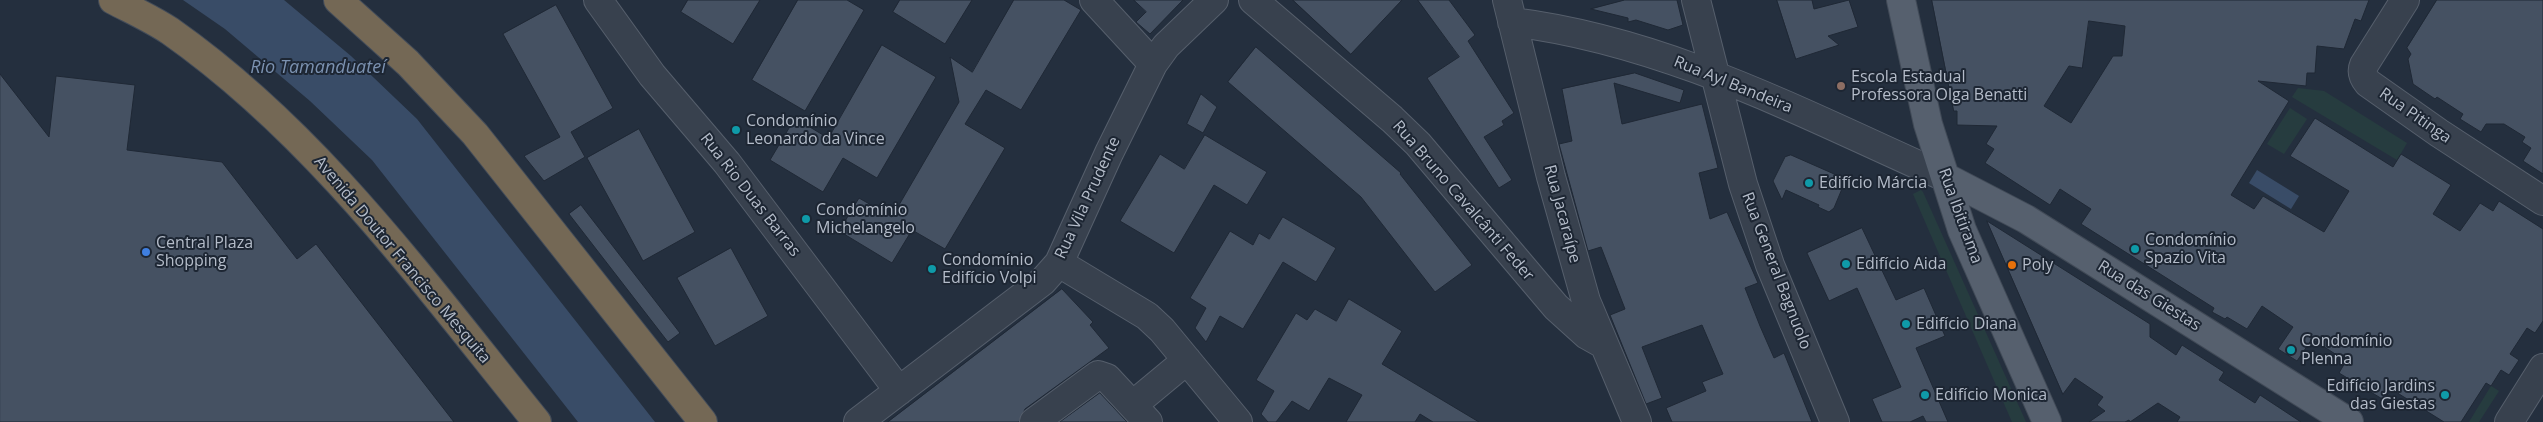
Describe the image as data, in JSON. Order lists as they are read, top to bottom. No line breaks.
{"streets":{"highway":["Avenida Doutor Francisco Mesquita"],"main road":["Rua Ibitirama","Rua das Giestas"],"street":["Rua Ayl Bandeira","Rua Pitinga","Rua Rio Duas Barras","Rua Vila Prudente","Rua Bruno Cavalcânti Feder","Rua Jacaraípe","Rua General Bagnuolo"]},"crossings":[["Rua Ayl Bandeira","Rua Jacaraípe"],["Rua Ayl Bandeira","Rua Ibitirama"],["Rua Ayl Bandeira","Rua General Bagnuolo"],["Rua Ayl Bandeira","Rua das Giestas"],["Rua Rio Duas Barras","Rua Vila Prudente"],["Rua Bruno Cavalcânti Feder","Rua Jacaraípe"],["Rua Ibitirama","Rua das Giestas"]],"water":["Rio Tamanduateí"],"places":["Escola Estadual Professora Olga Benatti","Condomínio Leonardo da Vince","Edifício Márcia","Condomínio Michelangelo","Condomínio Spazio Vita","Central Plaza Shopping","Edifício Aida","Poly","Condomínio Edifício Volpi","Edifício Diana","Condomínio Plenna","Edifício Monica","Edifício Jardins das Giestas"]}
